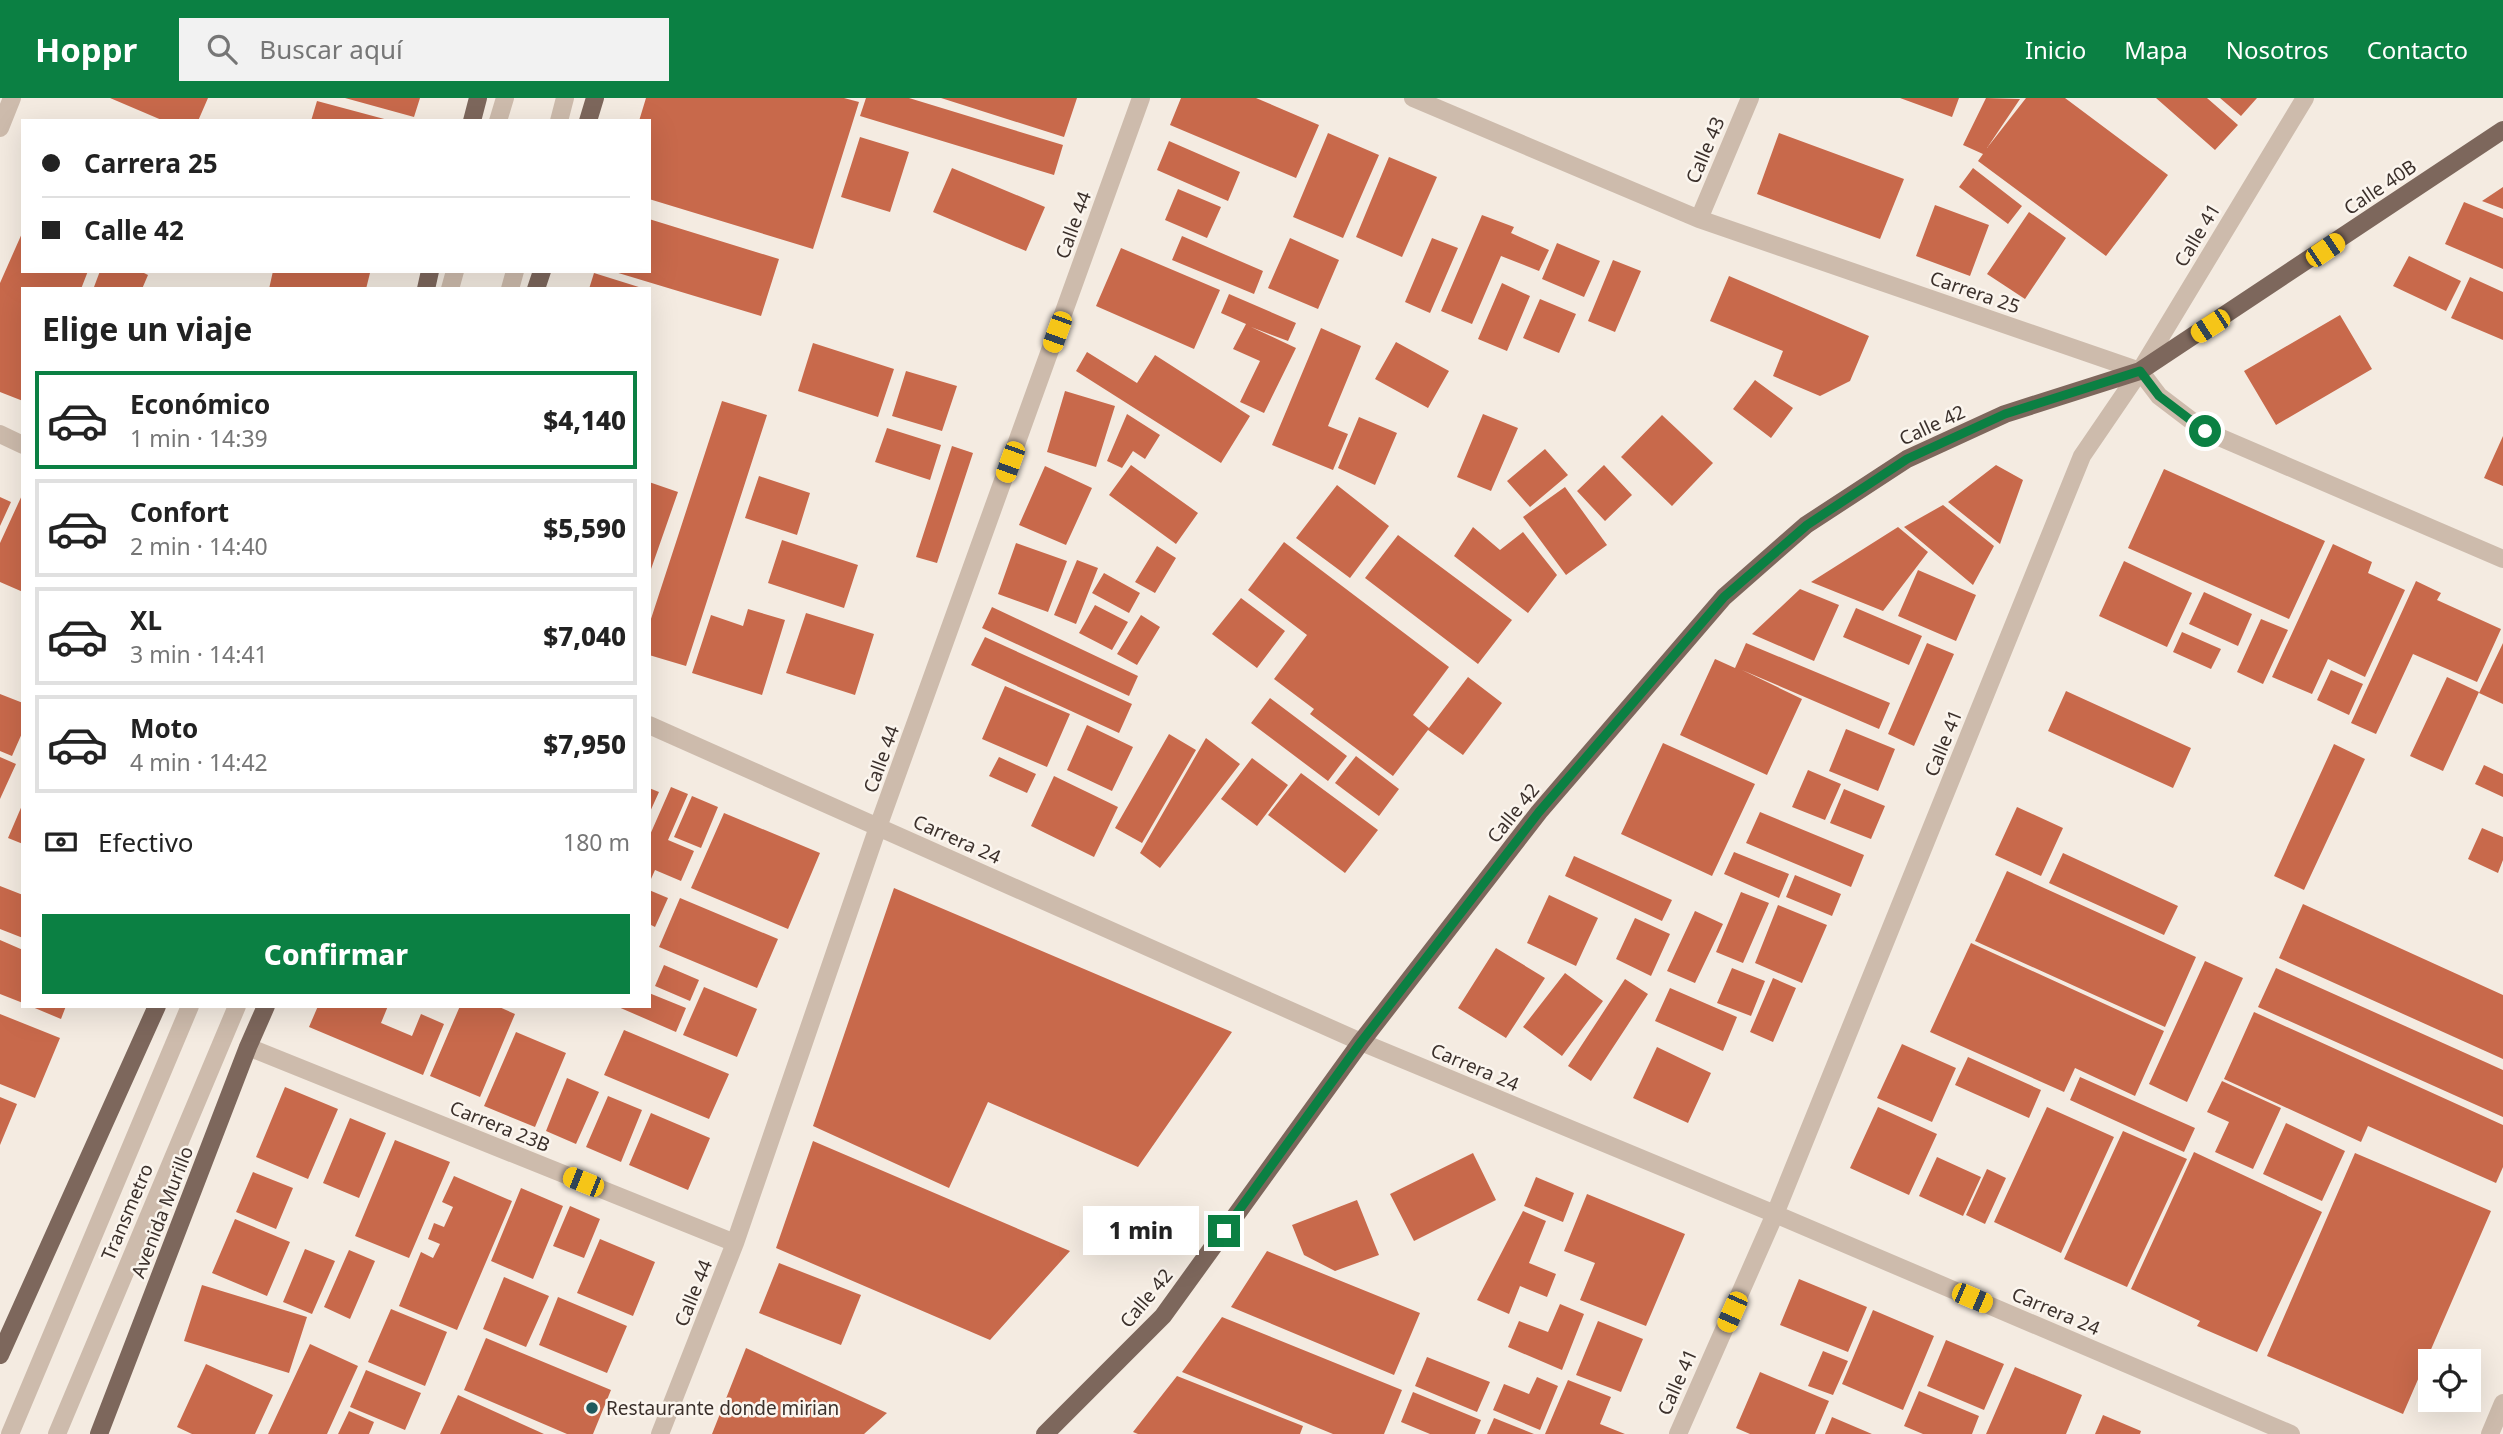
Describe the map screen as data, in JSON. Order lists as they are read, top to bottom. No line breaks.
{"streets":{"main road":["Calle 40B","Calle 42","Avenida Murillo"],"street":["Calle 43","Calle 44","Calle 41","Carrera 25","Carrera 24","Carrera 23B","Transmetro"]},"crossings":[["Calle 43","Carrera 25"],["Calle 40B","Calle 41"],["Calle 40B","Carrera 25"],["Calle 40B","Calle 42"],["Calle 44","Carrera 24"],["Calle 44","Carrera 23B"],["Calle 41","Carrera 25"],["Calle 41","Calle 42"],["Calle 41","Carrera 24"],["Carrera 25","Calle 42"],["Calle 42","Carrera 24"],["Carrera 23B","Avenida Murillo"]],"places":["Restaurante donde mirian"],"page":{"header":"Hoppr","search":"Buscar aquí","nav":["Inicio","Mapa","Nosotros","Contacto"],"banner":["Carrera 25","Calle 42"],"heading":"Elige un viaje","list":[{"name":"Económico","note":"1 min · 14:39","value":"$4,140"},{"name":"Confort","note":"2 min · 14:40","value":"$5,590"},{"name":"XL","note":"3 min · 14:41","value":"$7,040"},{"name":"Moto","note":"4 min · 14:42","value":"$7,950"}],"pay":["Efectivo","180 m"],"buttons":"Confirmar","bubble":"1 min"}}
